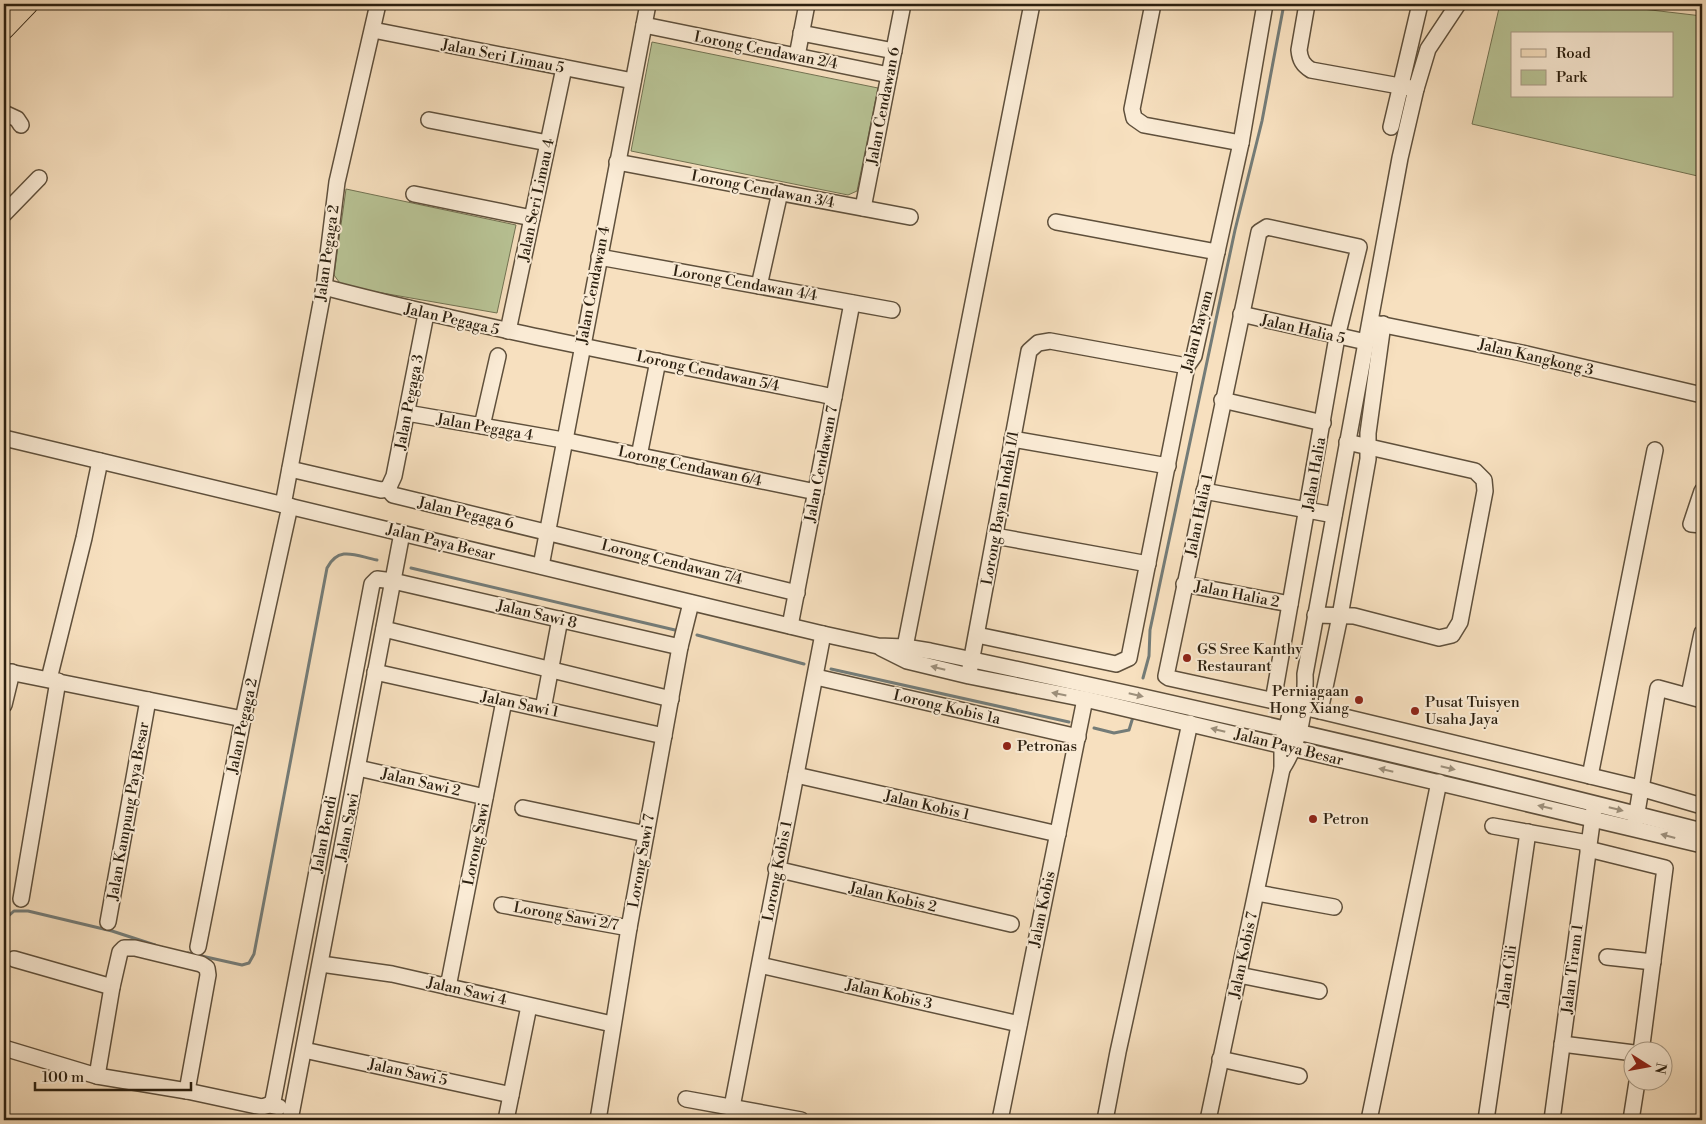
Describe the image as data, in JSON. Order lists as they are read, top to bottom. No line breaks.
{"streets":{"street":["Lorong Cendawan 2/4","Jalan Seri Limau 5","Jalan Cendawan 6","Lorong Cendawan 3/4","Jalan Seri Limau 4","Jalan Pegaga 2","Lorong Cendawan 4/4","Jalan Cendawan 4","Jalan Pegaga 5","Jalan Halia 5","Jalan Bayam","Jalan Kangkong 3","Lorong Cendawan 5/4","Jalan Pegaga 3","Jalan Pegaga 4","Jalan Cendawan 7","Lorong Cendawan 6/4","Jalan Halia","Lorong Bayan Indah 1/1","Jalan Pegaga 6","Jalan Halia 1","Jalan Paya Besar","Lorong Cendawan 7/4","Jalan Halia 2","Jalan Sawi 8","Jalan Sawi 1","Lorong Kobis 1a","Jalan Sawi 2","Jalan Kobis 1","Jalan Kampung Paya Besar","Jalan Sawi","Jalan Bendi","Lorong Sawi","Lorong Sawi 7","Lorong Kobis 1","Jalan Kobis 2","Jalan Kobis","Lorong Sawi 2/7","Jalan Kobis 7","Jalan Tiram 1","Jalan Cili","Jalan Sawi 4","Jalan Kobis 3","Jalan Sawi 5"]},"crossings":[["Lorong Cendawan 2/4","Jalan Cendawan 6"],["Lorong Cendawan 2/4","Jalan Cendawan 4"],["Jalan Seri Limau 5","Jalan Seri Limau 4"],["Jalan Seri Limau 5","Jalan Pegaga 2"],["Jalan Seri Limau 5","Jalan Cendawan 4"],["Jalan Cendawan 6","Lorong Cendawan 3/4"],["Lorong Cendawan 3/4","Jalan Cendawan 4"],["Jalan Seri Limau 4","Jalan Pegaga 5"],["Jalan Pegaga 2","Jalan Pegaga 5"],["Jalan Pegaga 2","Jalan Pegaga 6"],["Jalan Pegaga 2","Jalan Paya Besar"],["Lorong Cendawan 4/4","Jalan Cendawan 4"],["Lorong Cendawan 4/4","Jalan Cendawan 7"],["Jalan Cendawan 4","Jalan Pegaga 5"],["Jalan Cendawan 4","Lorong Cendawan 5/4"],["Jalan Cendawan 4","Jalan Pegaga 4"],["Jalan Cendawan 4","Lorong Cendawan 6/4"],["Jalan Cendawan 4","Jalan Pegaga 6"],["Jalan Cendawan 4","Jalan Paya Besar"],["Jalan Cendawan 4","Lorong Cendawan 7/4"],["Jalan Pegaga 5","Lorong Cendawan 5/4"],["Jalan Pegaga 5","Jalan Pegaga 3"],["Jalan Halia 5","Jalan Halia"],["Jalan Halia 5","Jalan Halia 1"],["Jalan Halia 5","Jalan Kobis 7"],["Jalan Bayam","Lorong Bayan Indah 1/1"],["Jalan Bayam","Jalan Kobis"],["Jalan Kangkong 3","Jalan Kobis 7"],["Lorong Cendawan 5/4","Jalan Cendawan 7"],["Jalan Pegaga 3","Jalan Pegaga 4"],["Jalan Pegaga 3","Jalan Pegaga 6"],["Jalan Pegaga 4","Lorong Cendawan 6/4"],["Jalan Cendawan 7","Lorong Cendawan 6/4"],["Jalan Cendawan 7","Jalan Paya Besar"],["Jalan Cendawan 7","Lorong Cendawan 7/4"],["Jalan Halia","Jalan Halia 1"],["Jalan Halia","Jalan Halia 2"],["Lorong Bayan Indah 1/1","Jalan Paya Besar"],["Jalan Pegaga 6","Lorong Cendawan 7/4"],["Jalan Halia 1","Jalan Halia 2"],["Jalan Halia 1","Jalan Kobis 7"],["Jalan Paya Besar","Jalan Sawi"],["Jalan Paya Besar","Lorong Sawi 7"],["Jalan Paya Besar","Lorong Kobis 1"],["Jalan Paya Besar","Jalan Kobis"],["Jalan Paya Besar","Jalan Kobis 7"],["Jalan Paya Besar","Jalan Tiram 1"],["Jalan Sawi 8","Jalan Sawi"],["Jalan Sawi 8","Jalan Bendi"],["Jalan Sawi 8","Lorong Sawi 7"],["Jalan Sawi 1","Jalan Sawi"],["Jalan Sawi 1","Lorong Sawi"],["Jalan Sawi 1","Lorong Sawi 7"],["Lorong Kobis 1a","Lorong Kobis 1"],["Lorong Kobis 1a","Jalan Kobis"],["Jalan Sawi 2","Jalan Sawi"],["Jalan Sawi 2","Lorong Sawi"],["Jalan Kobis 1","Lorong Kobis 1"],["Jalan Kobis 1","Jalan Kobis"],["Jalan Sawi","Jalan Bendi"],["Jalan Sawi","Jalan Sawi 4"],["Jalan Sawi","Jalan Sawi 5"],["Lorong Sawi","Jalan Sawi 4"],["Lorong Sawi 7","Lorong Sawi 2/7"],["Lorong Sawi 7","Jalan Sawi 4"],["Lorong Kobis 1","Jalan Kobis 2"],["Lorong Kobis 1","Jalan Kobis 3"],["Jalan Kobis","Jalan Kobis 3"]],"places":["GS Sree Kanthy Restaurant","Perniagaan Hong Xiang","Pusat Tuisyen Usaha Jaya","Petronas","Petron"],"legend":["Road","Park"],"scale_bar":"100 m","north":"right"}
